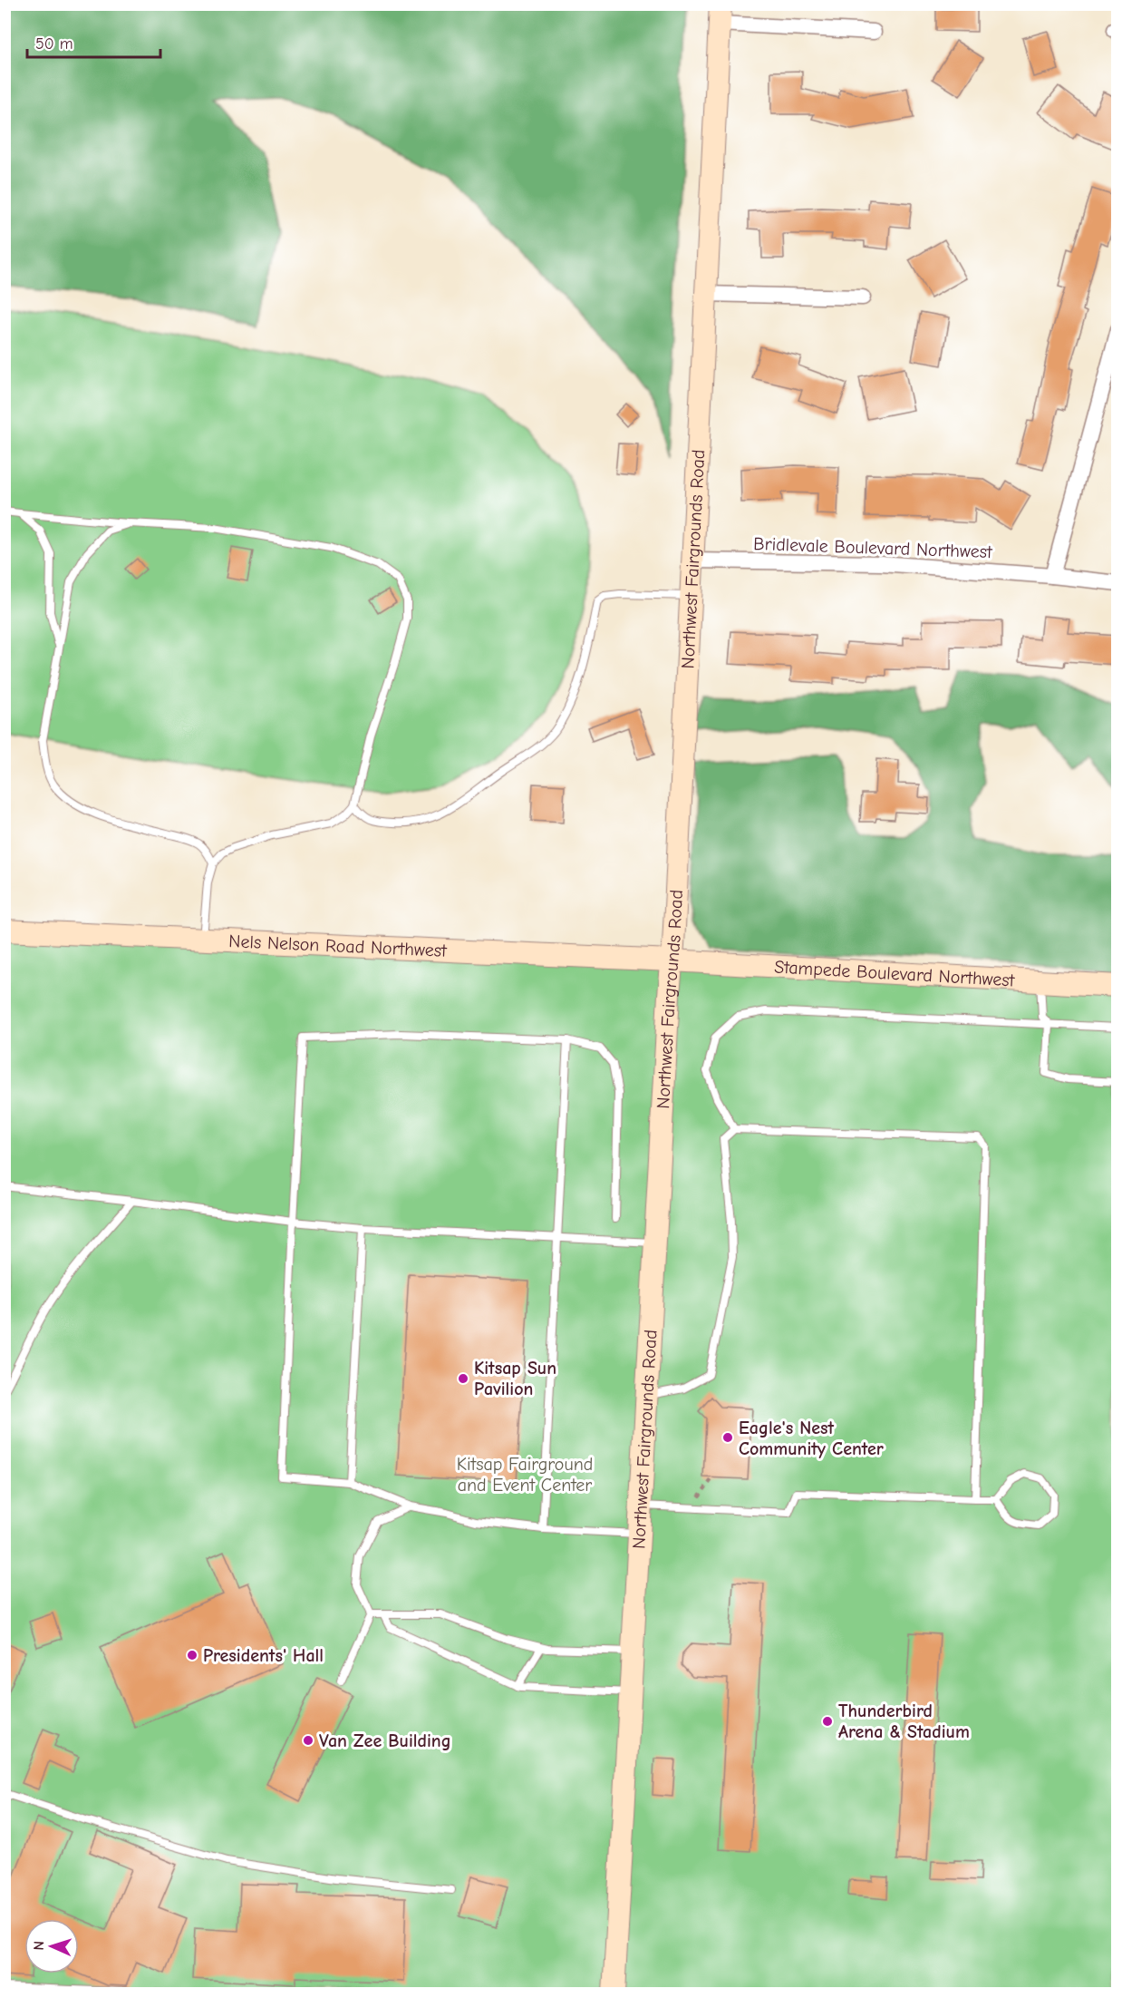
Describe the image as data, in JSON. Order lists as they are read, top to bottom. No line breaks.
{"streets":{"main road":["Northwest Fairgrounds Road","Nels Nelson Road Northwest","Stampede Boulevard Northwest"],"street":["Bridlevale Boulevard Northwest"]},"crossings":[["Bridlevale Boulevard Northwest","Northwest Fairgrounds Road"],["Northwest Fairgrounds Road","Nels Nelson Road Northwest"],["Northwest Fairgrounds Road","Stampede Boulevard Northwest"],["Nels Nelson Road Northwest","Stampede Boulevard Northwest"]],"parks":["Kitsap Fairground and Event Center"],"places":["Kitsap Sun Pavilion","Eagle's Nest Community Center","Presidents' Hall","Thunderbird Arena & Stadium","Van Zee Building"],"scale_bar":"50 m","north":"left"}
